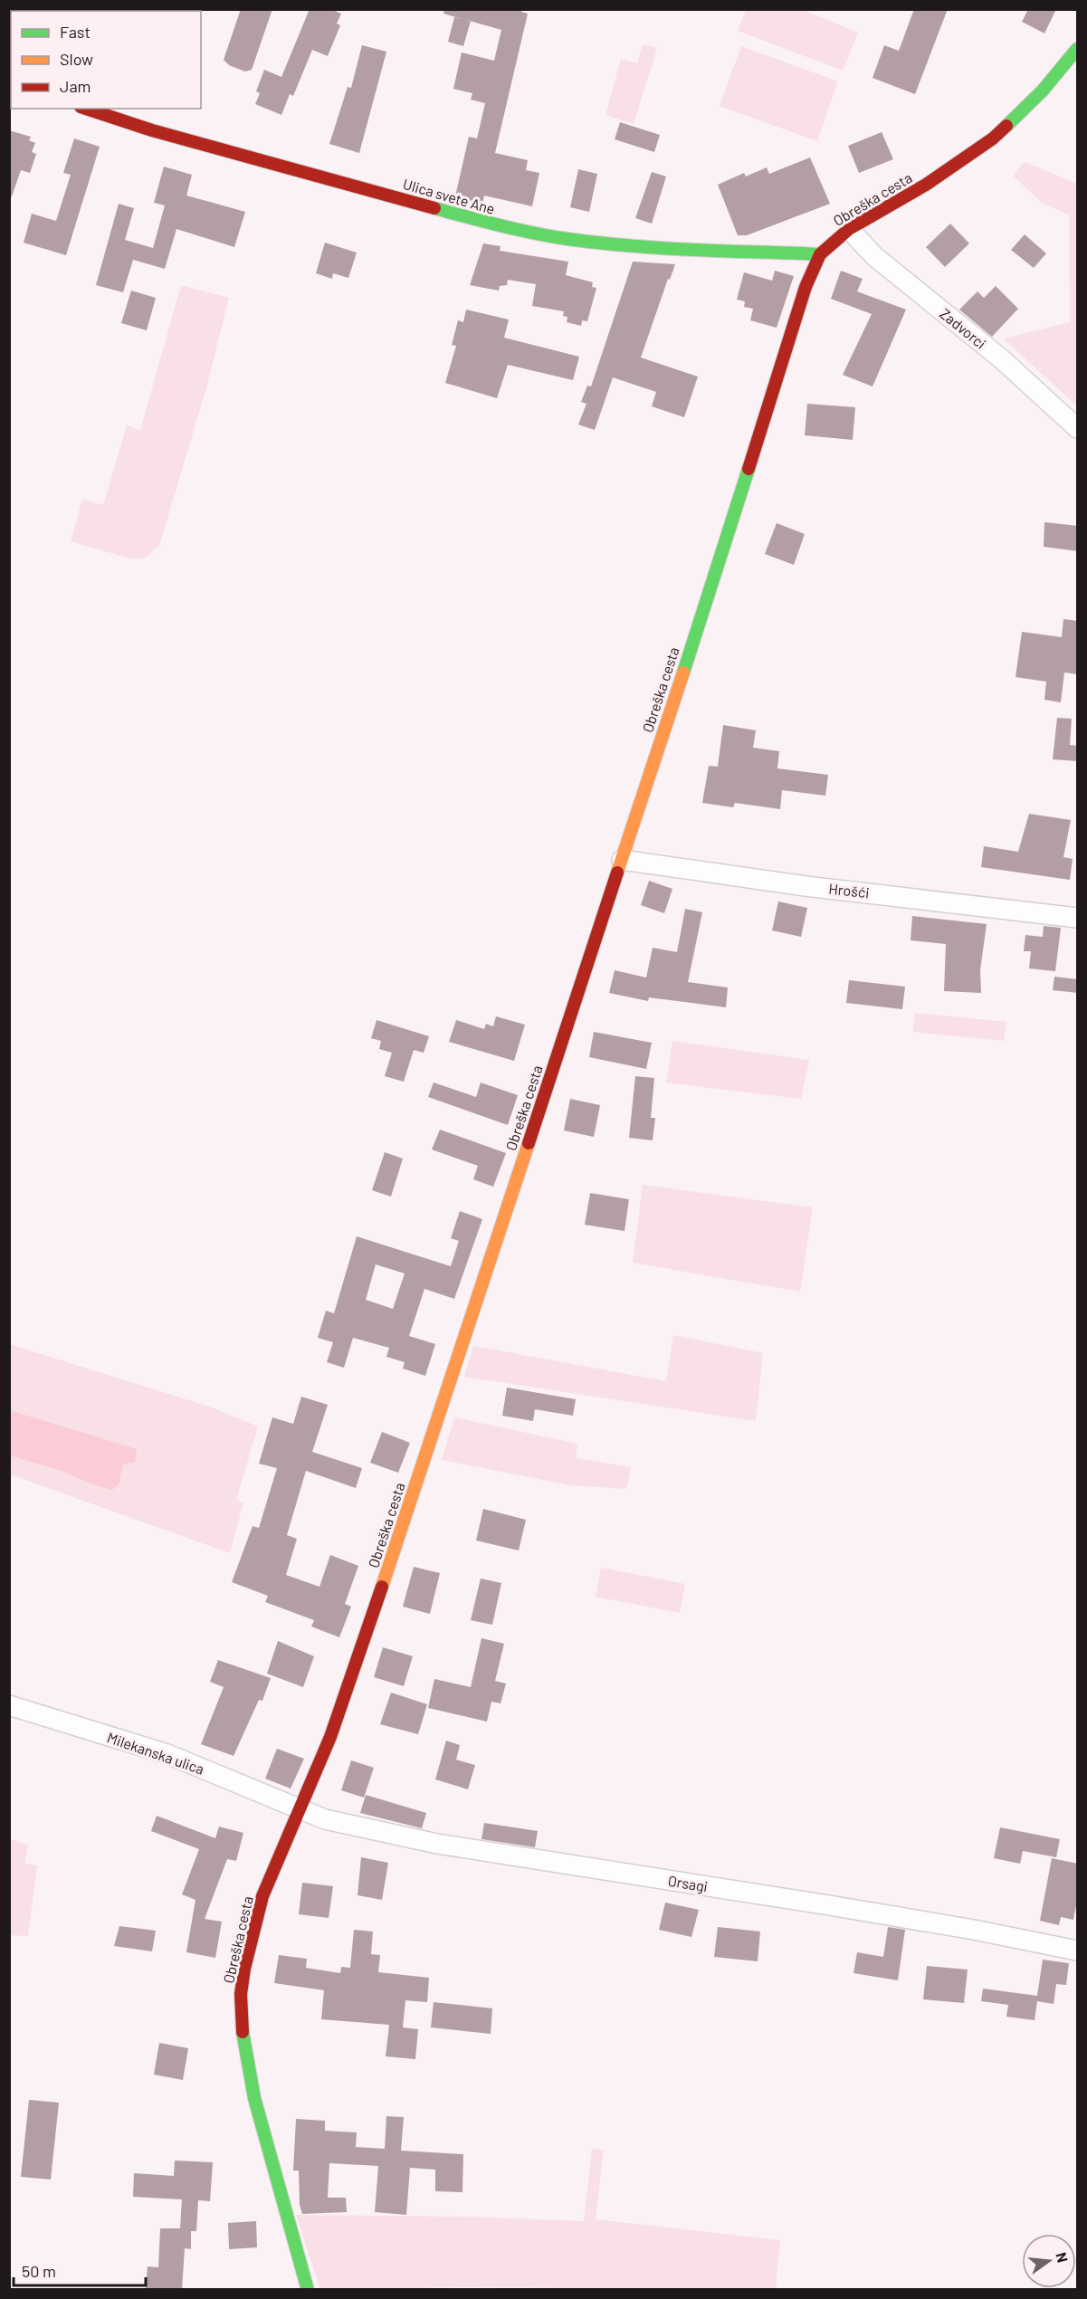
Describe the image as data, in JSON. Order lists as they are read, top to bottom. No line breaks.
{"streets":{"main road":["Ulica svete Ane","Obreška cesta"],"street":["Zadvorci","Hrošći","Milekanska ulica","Orsagi"]},"crossings":[["Ulica svete Ane","Obreška cesta"],["Obreška cesta","Zadvorci"],["Obreška cesta","Hrošći"],["Obreška cesta","Milekanska ulica"],["Obreška cesta","Orsagi"],["Milekanska ulica","Orsagi"]],"legend":["Fast","Slow","Jam"],"scale_bar":"50 m","north":"right"}
